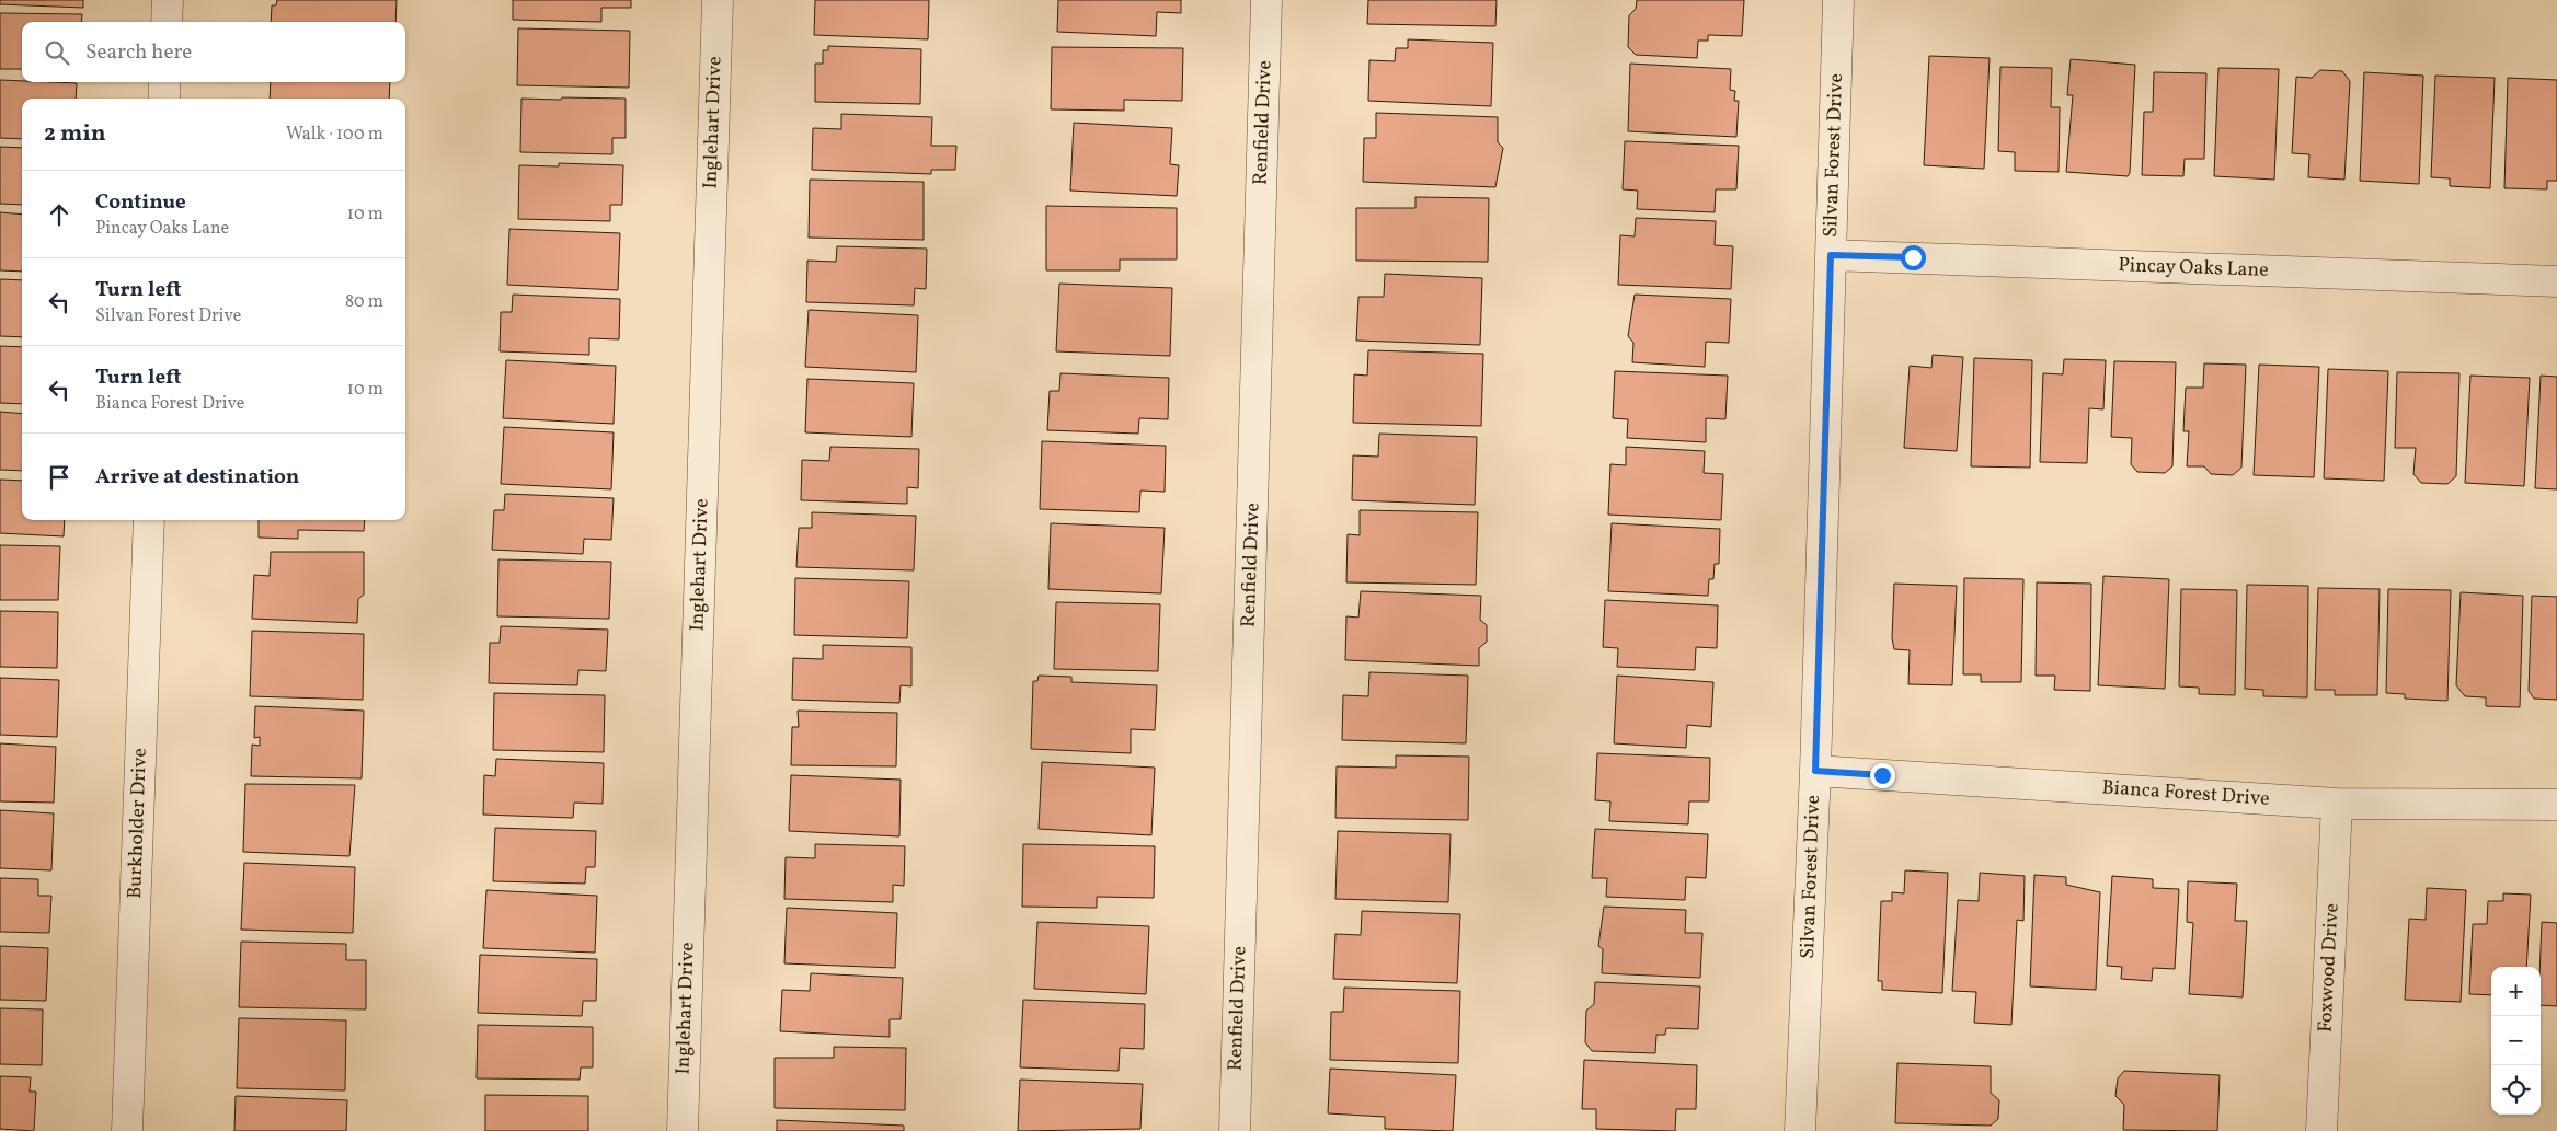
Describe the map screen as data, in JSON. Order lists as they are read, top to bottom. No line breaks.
{"streets":{"street":["Inglehart Drive","Renfield Drive","Silvan Forest Drive","Pincay Oaks Lane","Bianca Forest Drive","Burkholder Drive","Foxwood Drive"]},"crossings":[["Silvan Forest Drive","Pincay Oaks Lane"],["Silvan Forest Drive","Bianca Forest Drive"],["Bianca Forest Drive","Foxwood Drive"]],"page":{"search":"Search here","heading":["2 min","Walk · 100 m"],"list":[["Continue","Pincay Oaks Lane","10 m"],["Turn left","Silvan Forest Drive","80 m"],["Turn left","Bianca Forest Drive","10 m"],"Arrive at destination"],"map_buttons":["+","−"]}}
